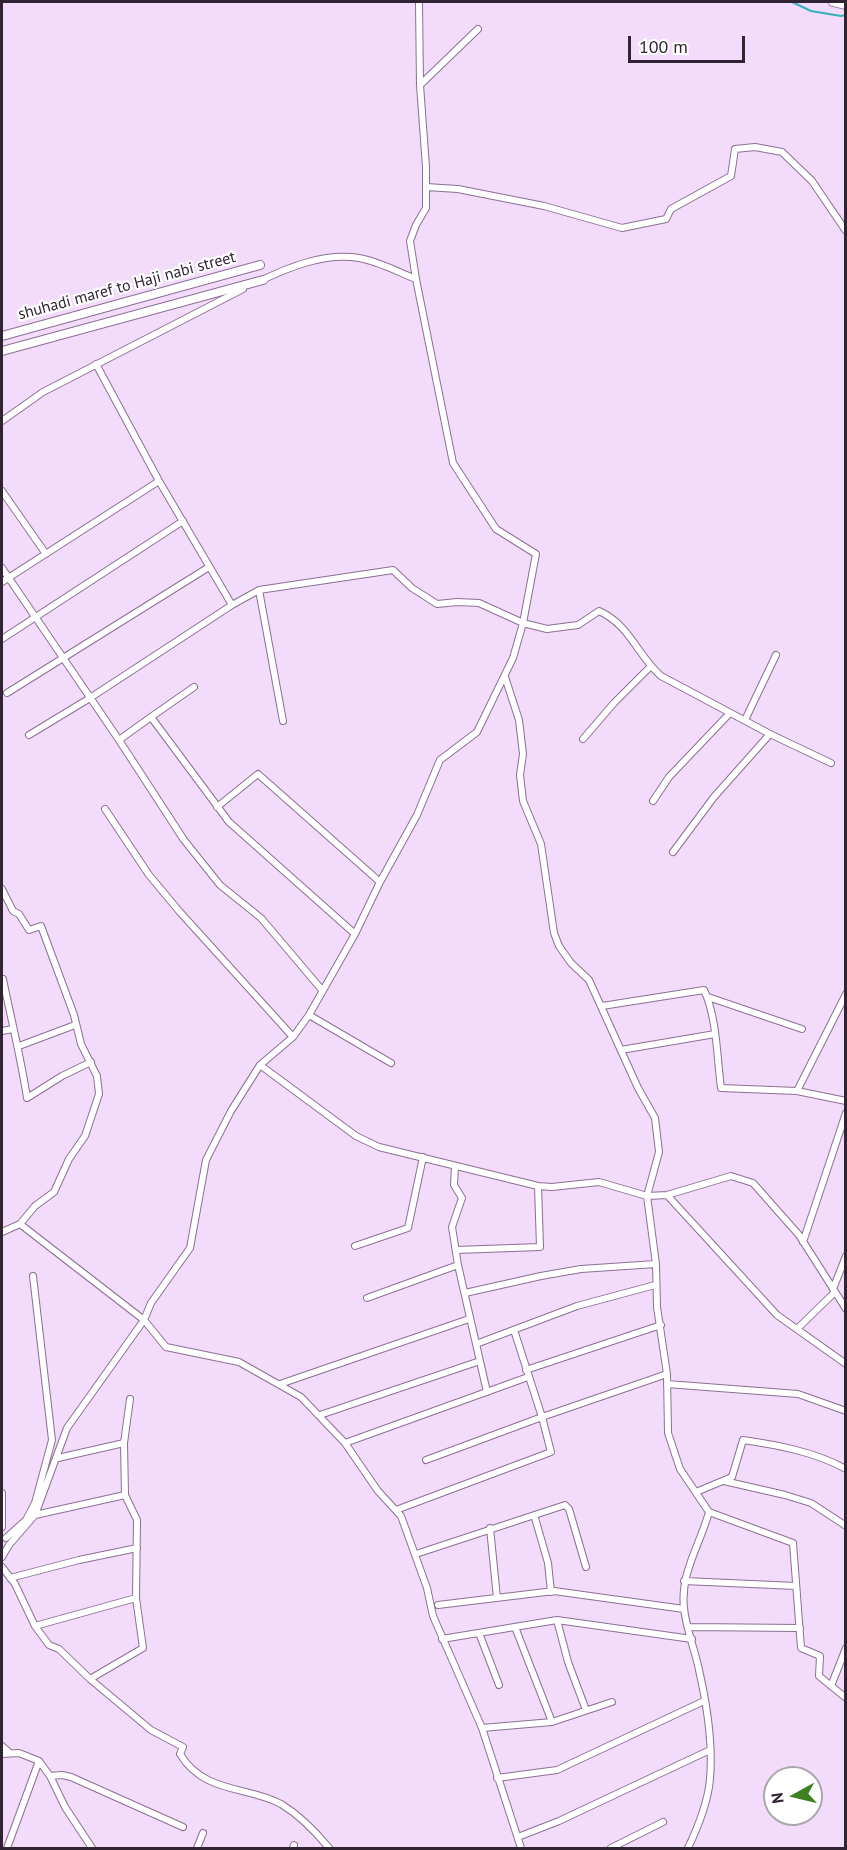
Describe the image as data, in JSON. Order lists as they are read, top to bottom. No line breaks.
{"streets":{"main road":["shuhadi maref to Haji nabi street"]},"scale_bar":"100 m","north":"left"}
